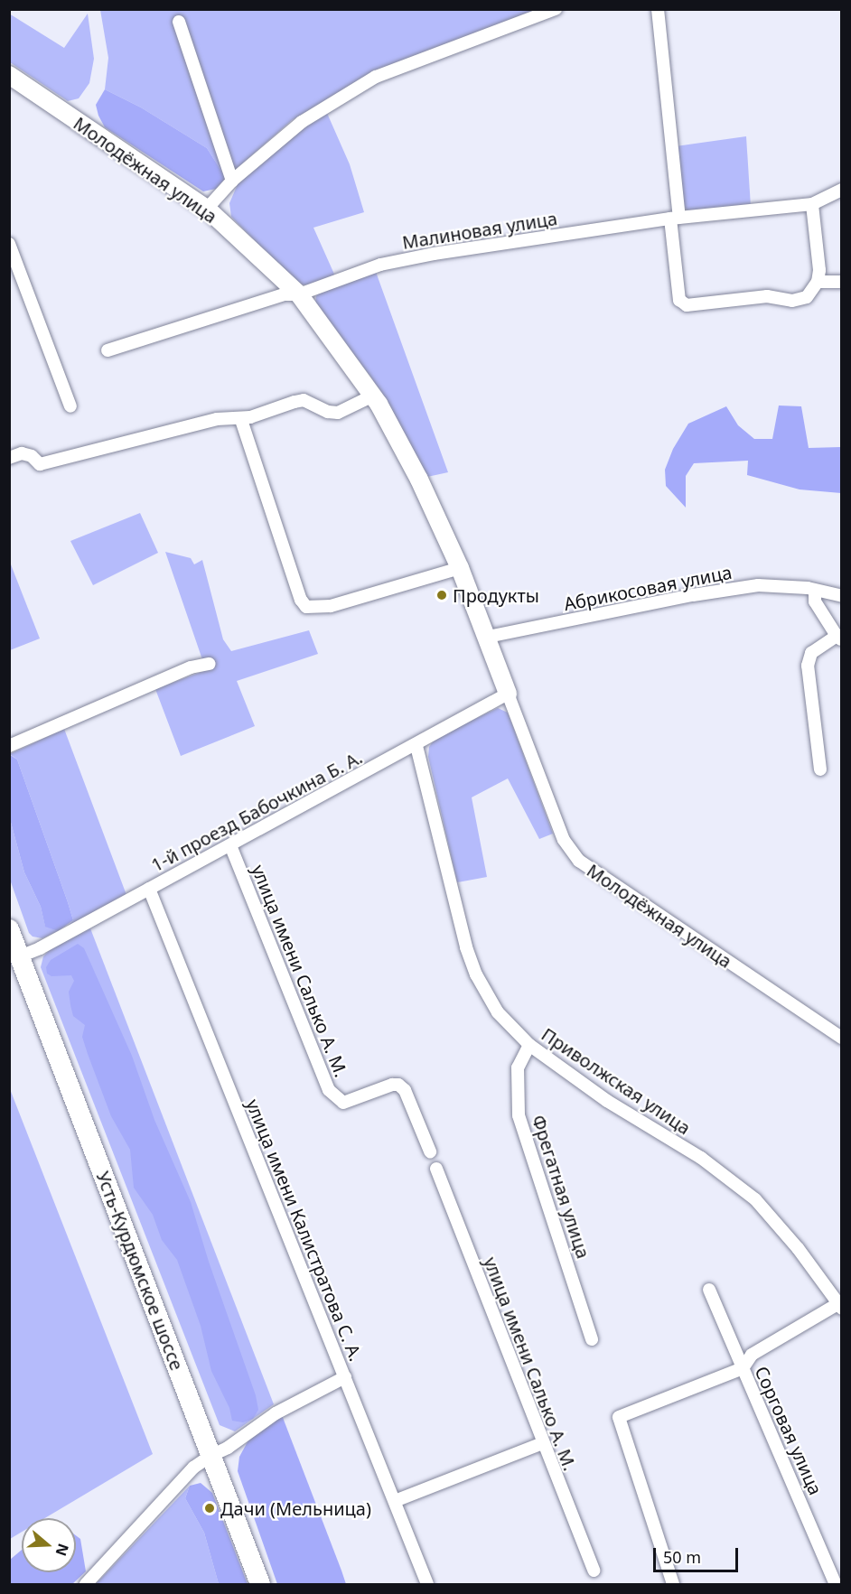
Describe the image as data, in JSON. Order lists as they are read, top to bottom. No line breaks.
{"streets":{"main road":["Усть-Курдюмское шоссе"],"street":["Молодёжная улица","Малиновая улица","Абрикосовая улица","1-й проезд Бабочкина Б. А.","улица имени Салько А. М.","Приволжская улица","Фрегатная улица","улица имени Калистратова С. А.","Сорговая улица"]},"crossings":[["Молодёжная улица","Малиновая улица"],["Молодёжная улица","Абрикосовая улица"],["Молодёжная улица","1-й проезд Бабочкина Б. А."],["1-й проезд Бабочкина Б. А.","улица имени Салько А. М."],["1-й проезд Бабочкина Б. А.","Приволжская улица"],["1-й проезд Бабочкина Б. А.","улица имени Калистратова С. А."],["1-й проезд Бабочкина Б. А.","Усть-Курдюмское шоссе"],["Приволжская улица","Фрегатная улица"]],"places":["Продукты","Дачи (Мельница)"],"scale_bar":"50 m","north":"right"}
